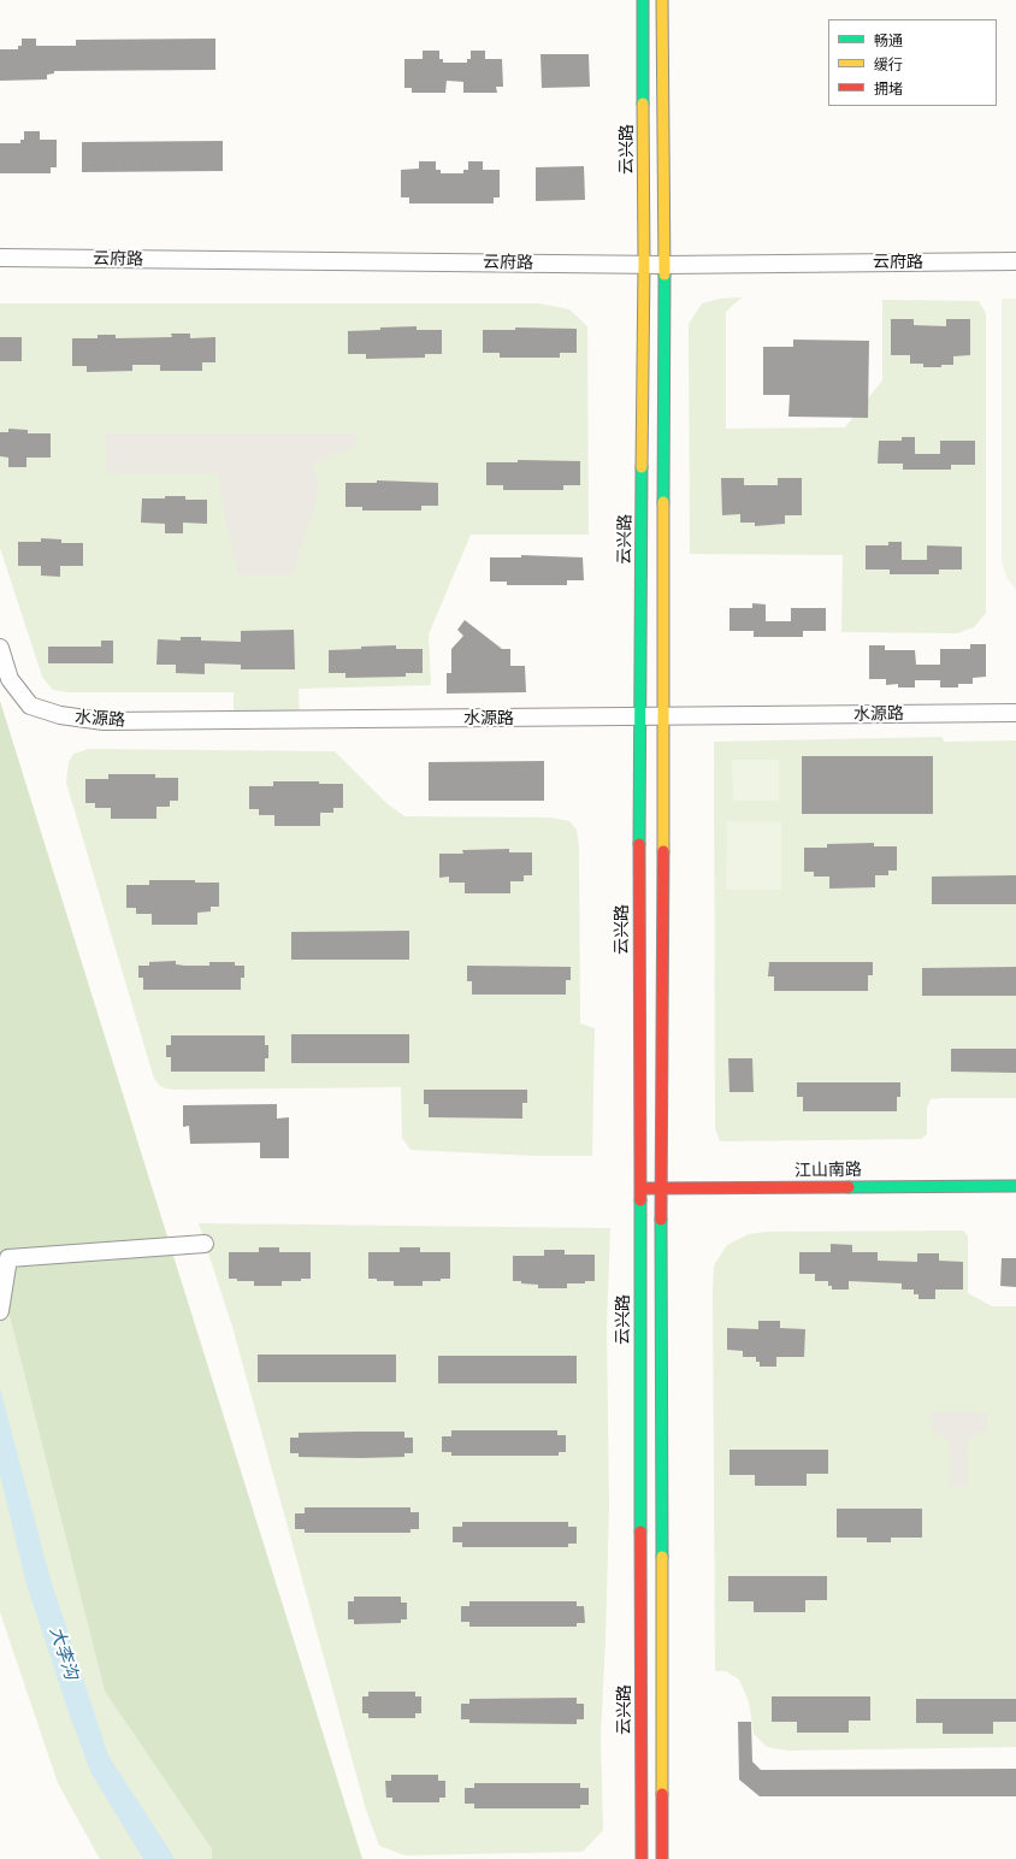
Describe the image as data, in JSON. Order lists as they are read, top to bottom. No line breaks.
{"streets":{"street":["云兴路","云府路","水源路","江山南路"]},"crossings":[["云兴路","云府路"],["云兴路","水源路"],["云兴路","江山南路"]],"water":["大李沟"],"legend":["畅通","缓行","拥堵"]}
